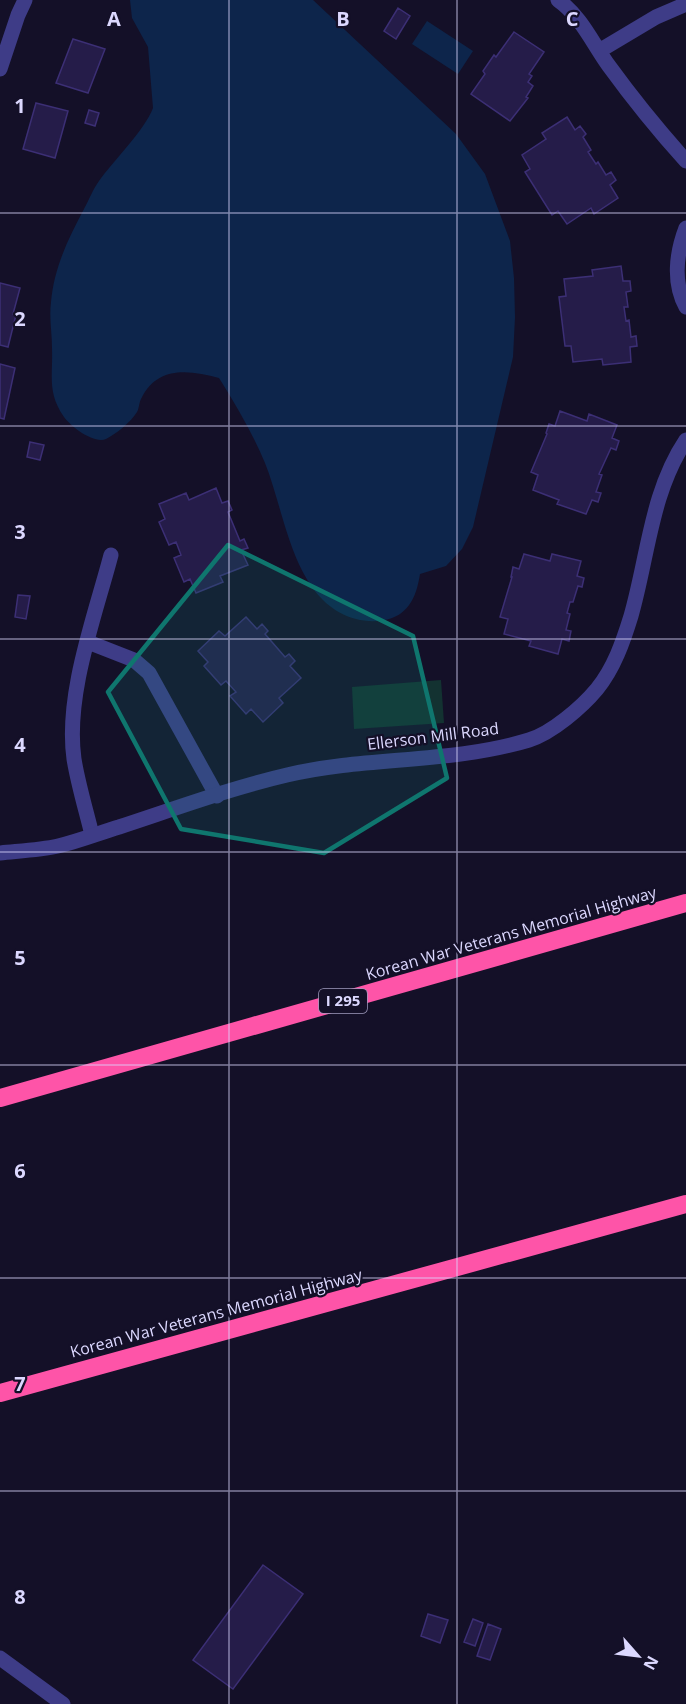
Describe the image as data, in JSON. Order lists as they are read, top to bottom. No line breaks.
{"streets":{"highway":["Korean War Veterans Memorial Highway","I 295"],"street":["Ellerson Mill Road"]},"north":"bottom right","grid":{"columns":["A","B","C"],"rows":["1","2","3","4","5","6","7","8"]}}
